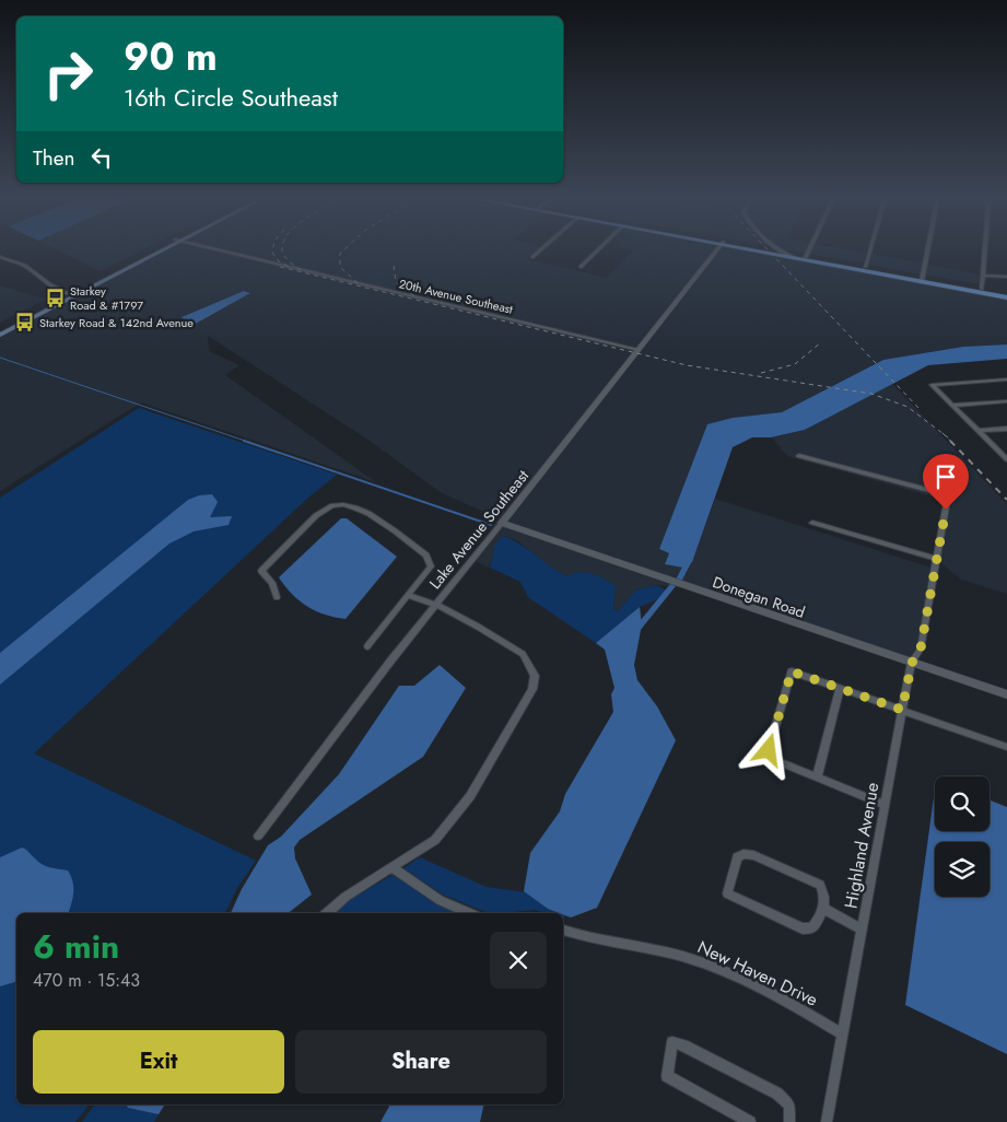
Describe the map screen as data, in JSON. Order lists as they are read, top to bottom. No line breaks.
{"streets":{"street":["20th Avenue Southeast","Lake Avenue Southeast","Donegan Road","Highland Avenue","New Haven Drive"]},"crossings":[["20th Avenue Southeast","Lake Avenue Southeast"],["Lake Avenue Southeast","Donegan Road"],["Donegan Road","Highland Avenue"],["Highland Avenue","New Haven Drive"]],"places":{"bus stop":["Starkey Road & #1797","Starkey Road & 142nd Avenue"]},"page":{"turn":["90 m","16th Circle Southeast"],"then":"Then","heading":["6 min","470 m · 15:43"],"buttons":["Exit","Share"]}}
